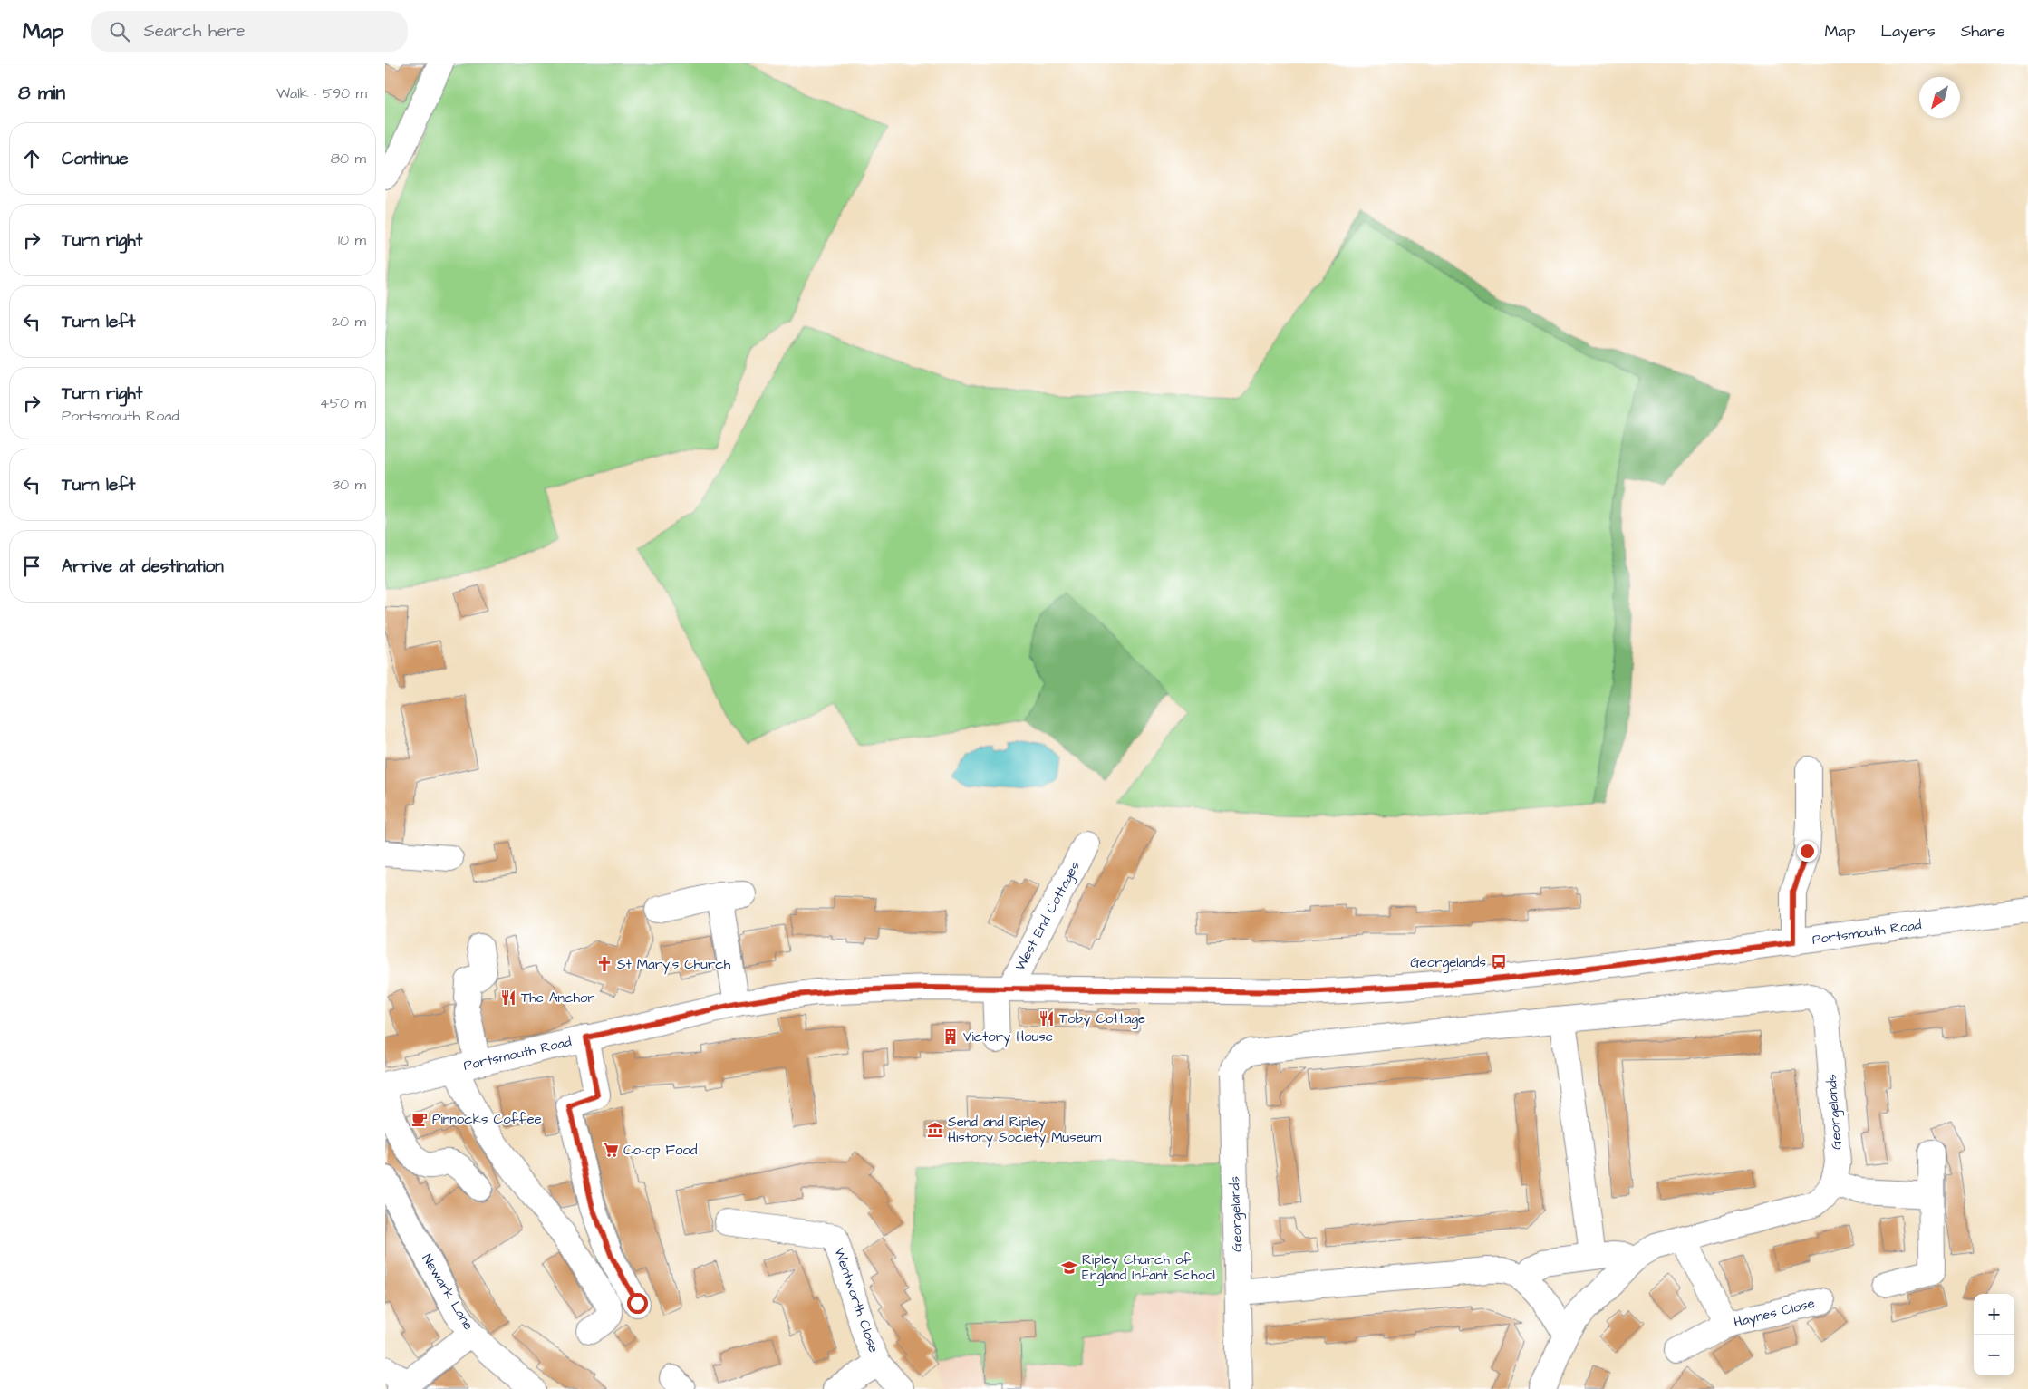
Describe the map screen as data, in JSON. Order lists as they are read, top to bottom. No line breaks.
{"streets":{"street":["West End Cottages","Portsmouth Road","Georgelands","Newark Lane","Wentworth Close","Haynes Close"]},"crossings":[["West End Cottages","Portsmouth Road"],["Georgelands","Haynes Close"]],"places":{"bus stop":["Georgelands"],"church":["St Mary's Church"],"restaurant":["The Anchor","Toby Cottage"],"building":["Victory House"],"cafe":["Pinnocks Coffee"],"museum":["Send and Ripley History Society Museum"],"supermarket":["Co-op Food"],"school or university":["Ripley Church of England Infant School"]},"north":"bottom left","page":{"header":"Map","search":"Search here","nav":["Map","Layers","Share"],"heading":["8 min","Walk · 590 m"],"list":[["Continue","80 m"],["Turn right","10 m"],["Turn left","20 m"],["Turn right","Portsmouth Road","450 m"],["Turn left","30 m"],"Arrive at destination"],"map_buttons":["+","−"]}}
